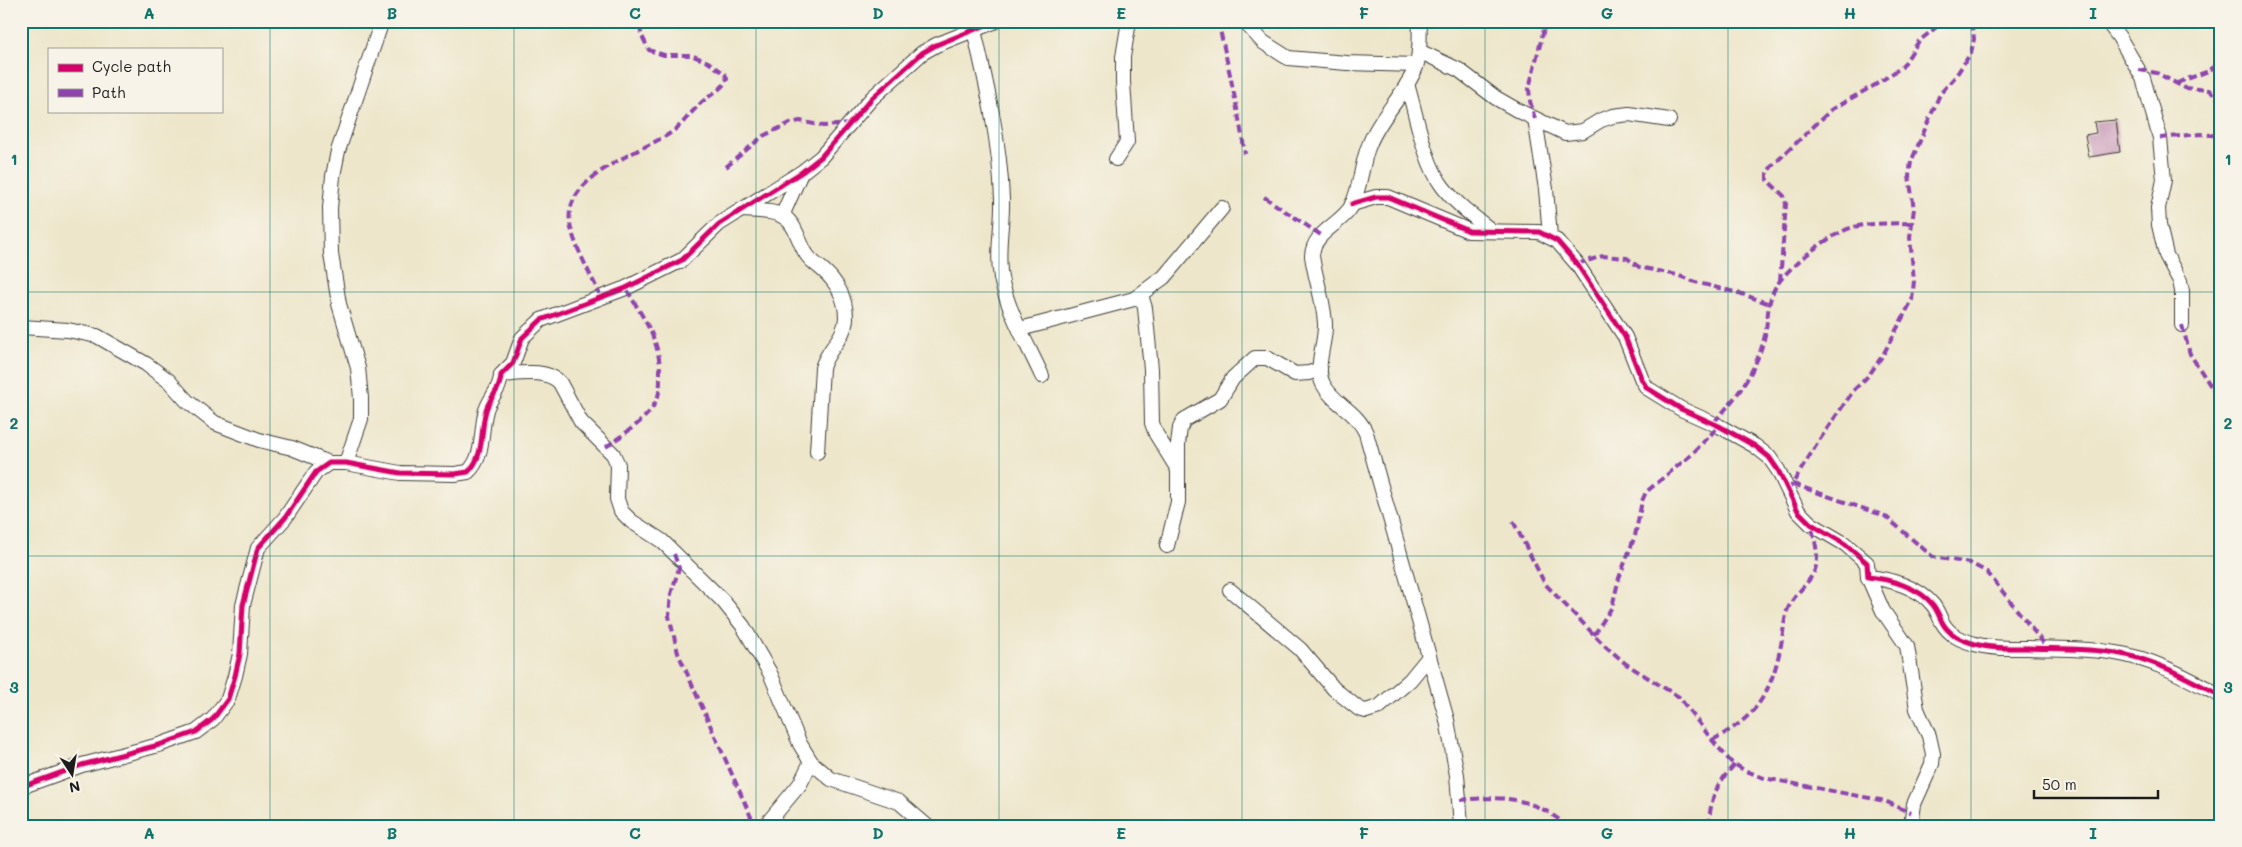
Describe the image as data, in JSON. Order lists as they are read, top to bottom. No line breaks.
{"legend":["Cycle path","Path"],"scale_bar":"50 m","north":"bottom","grid":{"columns":["A","B","C","D","E","F","G","H","I"],"rows":["1","2","3"]}}
